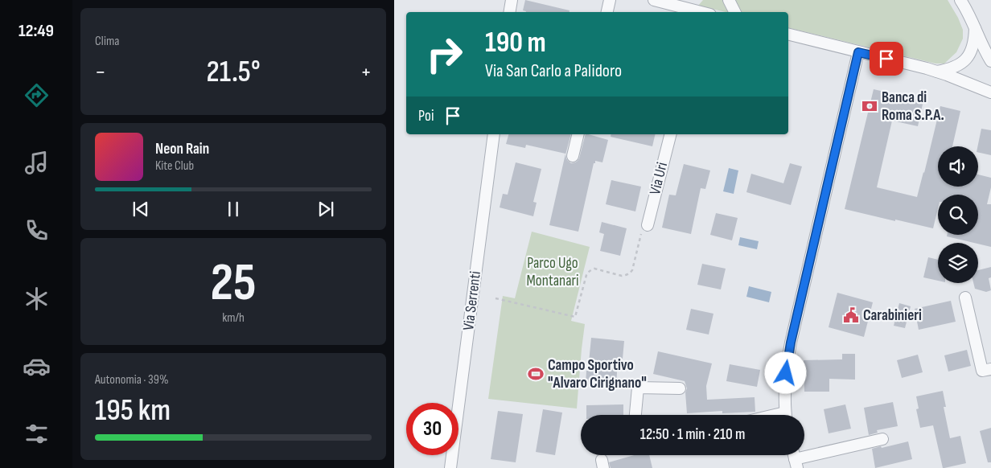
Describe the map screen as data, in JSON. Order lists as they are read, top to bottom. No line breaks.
{"streets":{"street":["Via Uri","Via Serrenti"]},"parks":["Parco Ugo Montanari"],"places":{"bank":["Banca di Roma S.P.A."],"public building":["Carabinieri"],"sports":["Campo Sportivo \"Alvaro Cirignano\""]},"page":{"tabs":"12:49","tile":["Clima",["25","km/h"],["Autonomia · 39%","195 km"]],"turn":["190 m","Via San Carlo a Palidoro"],"heat":["−","21.5°","+"],"then":"Poi","song":["Neon Rain","Kite Club"],"limit":"30","trip":"12:50 · 1 min · 210 m"}}
